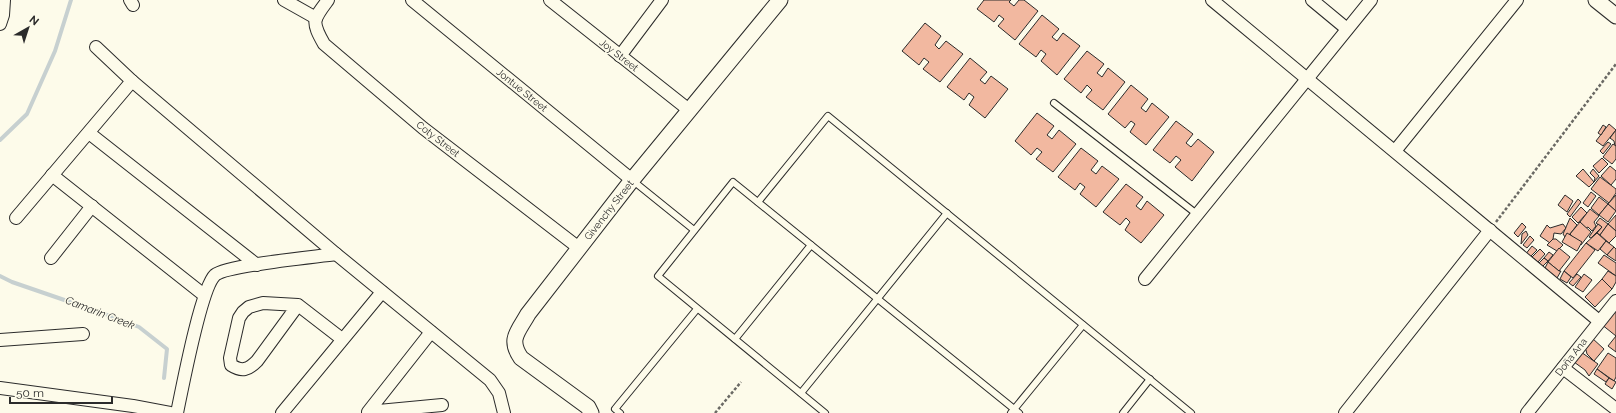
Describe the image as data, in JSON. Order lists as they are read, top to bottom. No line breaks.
{"streets":{"street":["Joy Street","Jontue Street","Coty Street","Givenchy Street","Doña Ana"]},"crossings":[["Joy Street","Givenchy Street"],["Jontue Street","Givenchy Street"],["Coty Street","Givenchy Street"]],"water":["Camarin Creek"],"scale_bar":"50 m","north":"top right"}
